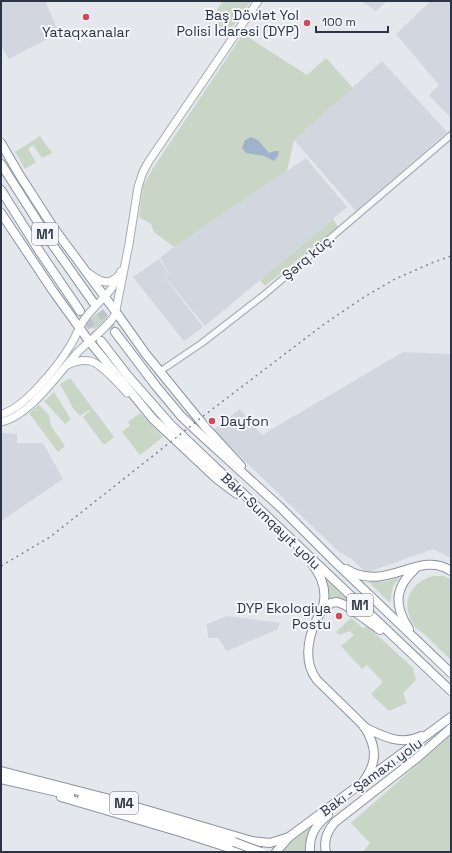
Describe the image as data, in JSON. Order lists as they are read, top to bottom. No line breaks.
{"streets":{"highway":["M1","Bakı-Sumqayıt yolu","Bakı - Şamaxı yolu","M4"],"street":["Şərq küç."]},"places":["Yataqxanalar","Baş Dövlət Yol Polisi İdarəsi (DYP)","Dayfon","DYP Ekologiya Postu"],"scale_bar":"100 m"}
